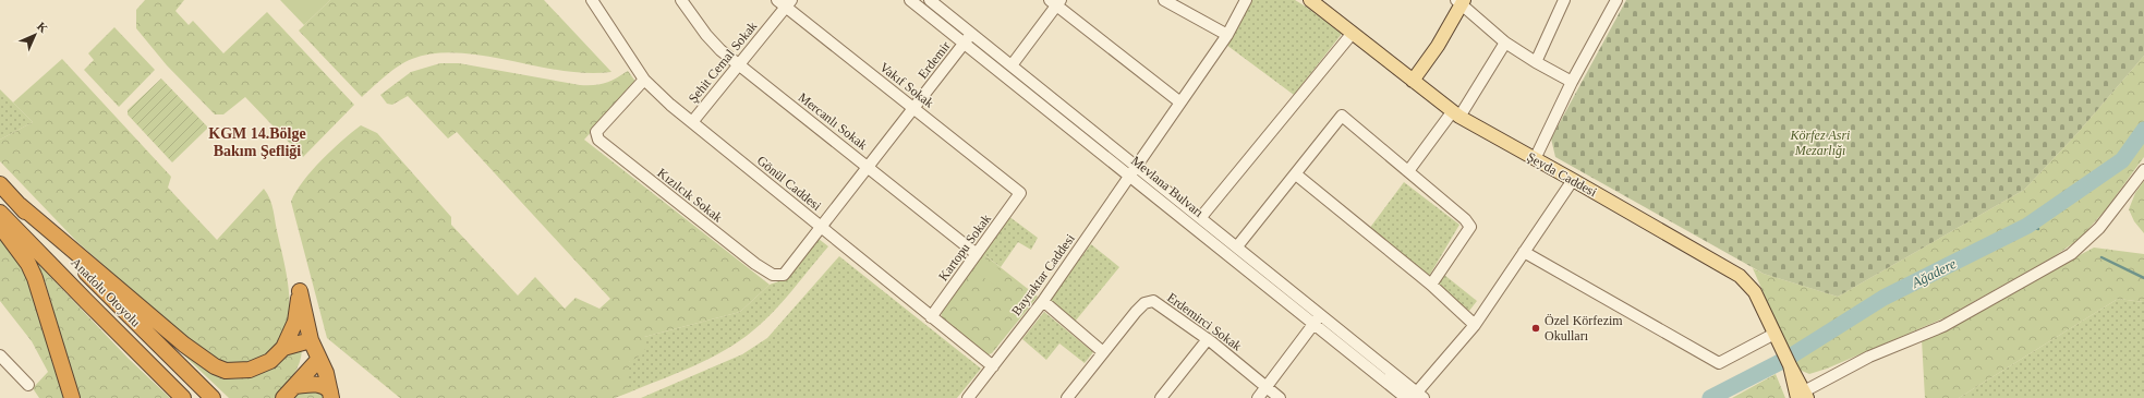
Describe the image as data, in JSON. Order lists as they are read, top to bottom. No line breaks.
{"streets":{"highway":["Anadolu Otoyolu"],"main road":["Şeyda Caddesi"],"street":["Erdemir","Şehit Cemal Sokak","Vakıf Sokak","Mercanlı Sokak","Gönül Caddesi","Mevlana Bulvarı","Kızılcık Sokak","Kartopu Sokak","Bayraktar Caddesi","Erdemirci Sokak"]},"crossings":[["Erdemir","Vakıf Sokak"],["Erdemir","Mercanlı Sokak"],["Erdemir","Gönül Caddesi"],["Erdemir","Mevlana Bulvarı"],["Erdemir","Kızılcık Sokak"],["Şehit Cemal Sokak","Vakıf Sokak"],["Şehit Cemal Sokak","Mercanlı Sokak"],["Şehit Cemal Sokak","Gönül Caddesi"],["Vakıf Sokak","Kartopu Sokak"],["Mercanlı Sokak","Kartopu Sokak"],["Gönül Caddesi","Kızılcık Sokak"],["Gönül Caddesi","Kartopu Sokak"],["Gönül Caddesi","Bayraktar Caddesi"],["Mevlana Bulvarı","Bayraktar Caddesi"]],"districts":["KGM 14.Bölge Bakım Şefliği"],"water":["Ağadere"],"parks":["Körfez Asri Mezarlığı"],"places":["Özel Körfezim Okulları"],"north":"top right"}
